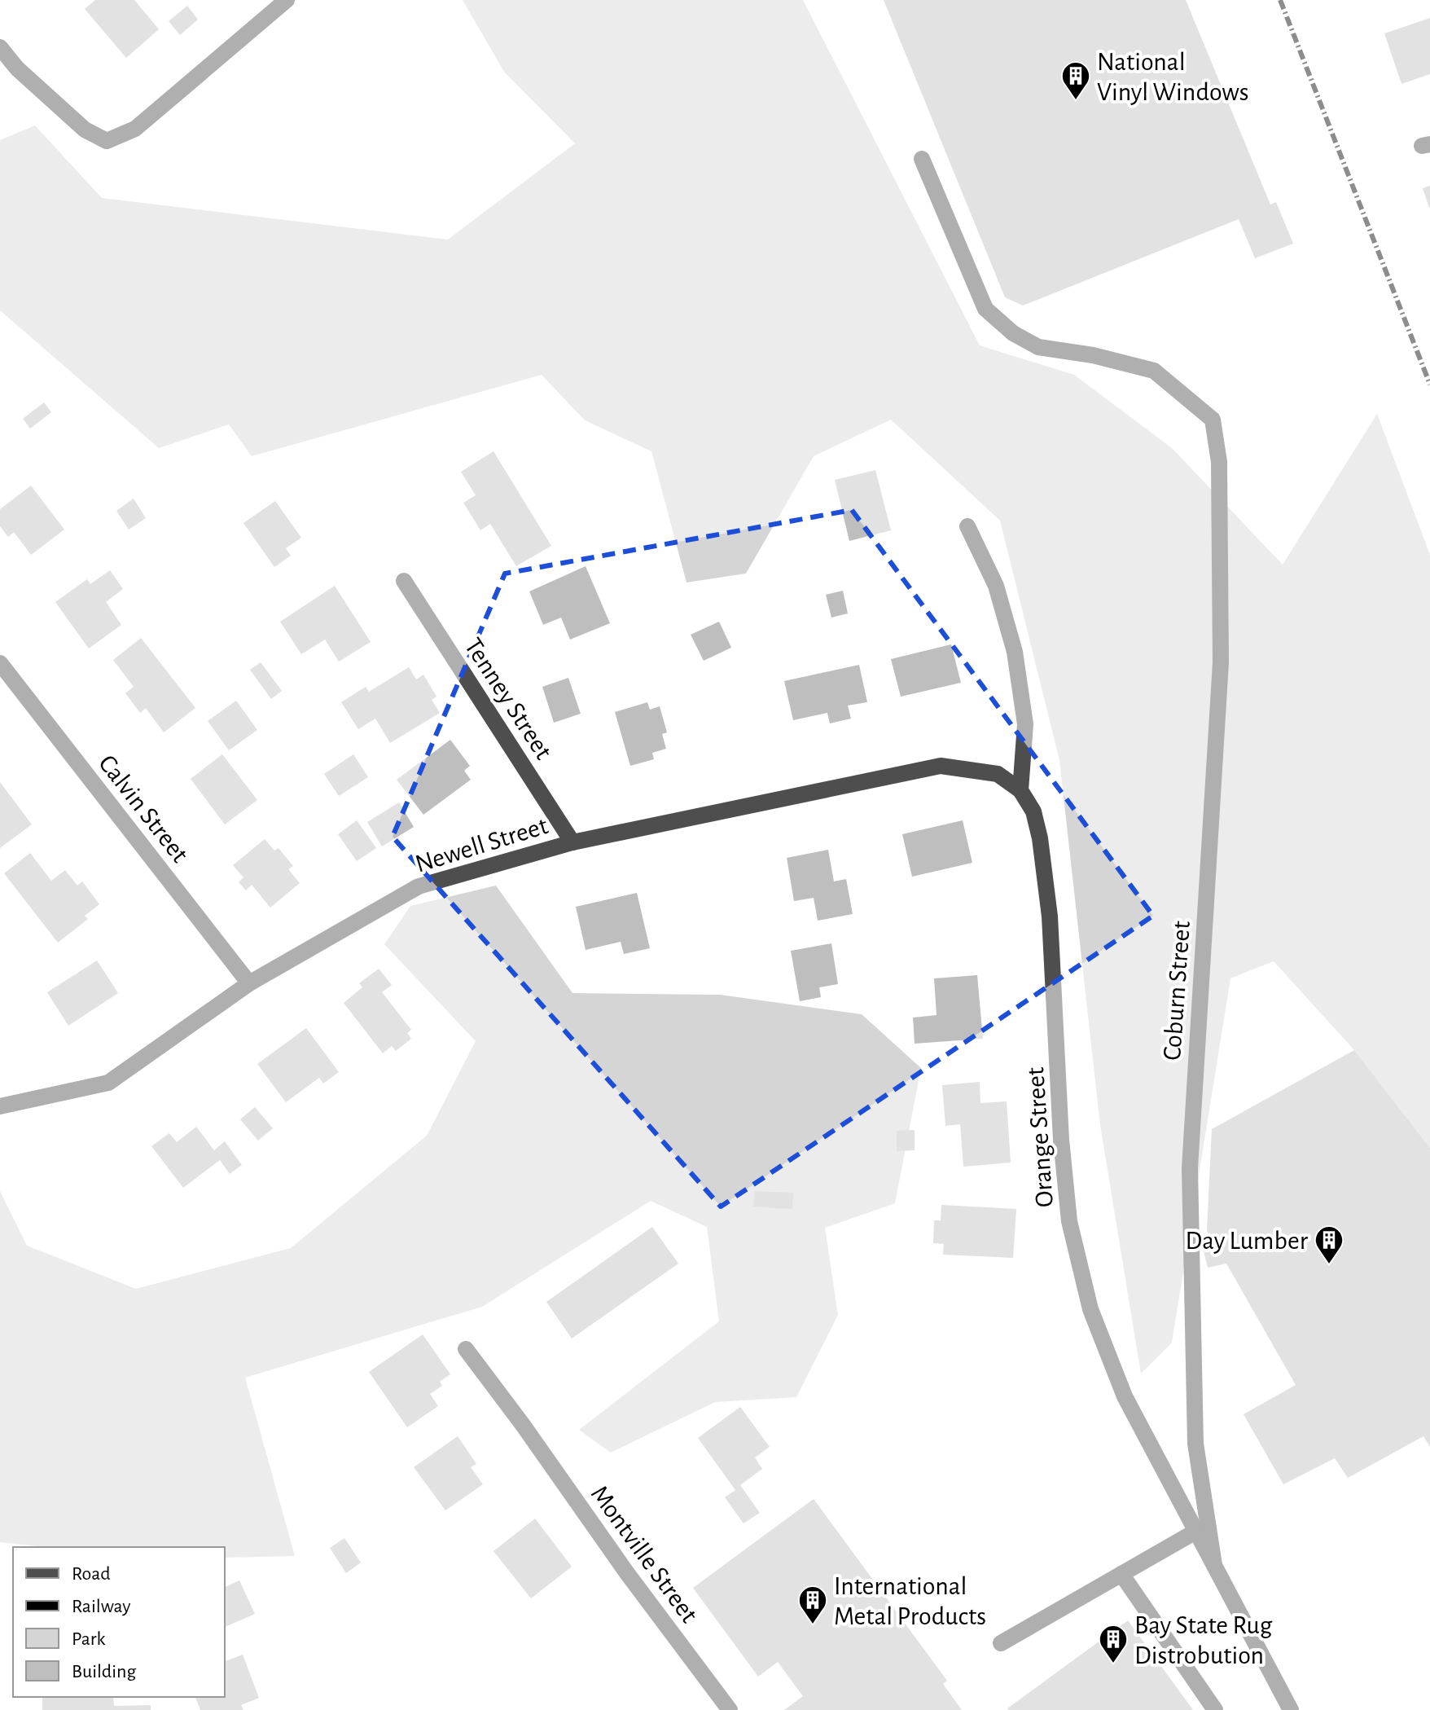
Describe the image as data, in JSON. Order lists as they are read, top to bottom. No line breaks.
{"streets":{"street":["Tenney Street","Calvin Street","Newell Street","Coburn Street","Orange Street","Montville Street"]},"crossings":[["Tenney Street","Newell Street"],["Calvin Street","Newell Street"],["Newell Street","Orange Street"],["Coburn Street","Orange Street"]],"places":{"building":["National Vinyl Windows","Day Lumber","International Metal Products","Bay State Rug Distrobution"]},"legend":["Road","Railway","Park","Building"]}
